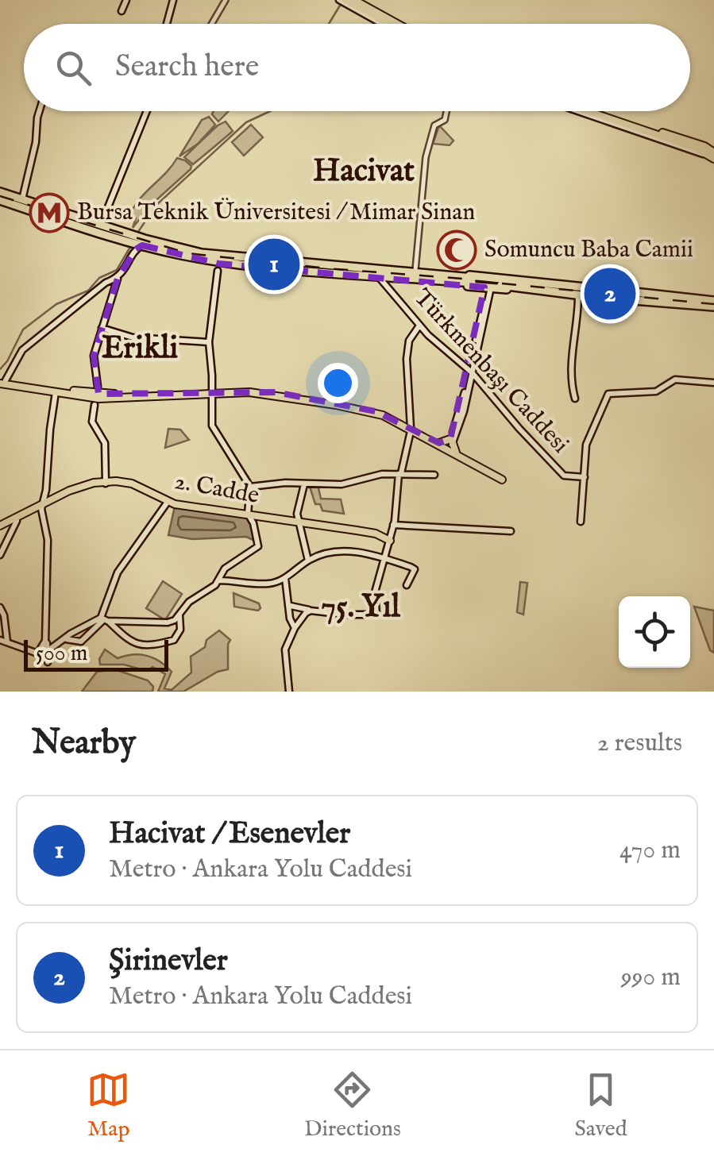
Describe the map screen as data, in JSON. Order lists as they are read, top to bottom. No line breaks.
{"streets":{"main road":["Türkmenbaşı Caddesi","2. Cadde"]},"districts":["Hacivat","Erikli","75. Yıl"],"places":{"metro station":["Bursa Teknik Üniversitesi / Mimar Sinan"],"mosque":["Somuncu Baba Camii"]},"scale_bar":"500 m","page":{"search":"Search here","pins":["1","2"],"scale":"500 m","heading":["Nearby","2 results"],"list":[{"mark":"1","name":"Hacivat / Esenevler","note":"Metro · Ankara Yolu Caddesi","value":"470 m"},{"mark":"2","name":"Şirinevler","note":"Metro · Ankara Yolu Caddesi","value":"990 m"}],"nav":["Map","Directions","Saved"]}}
